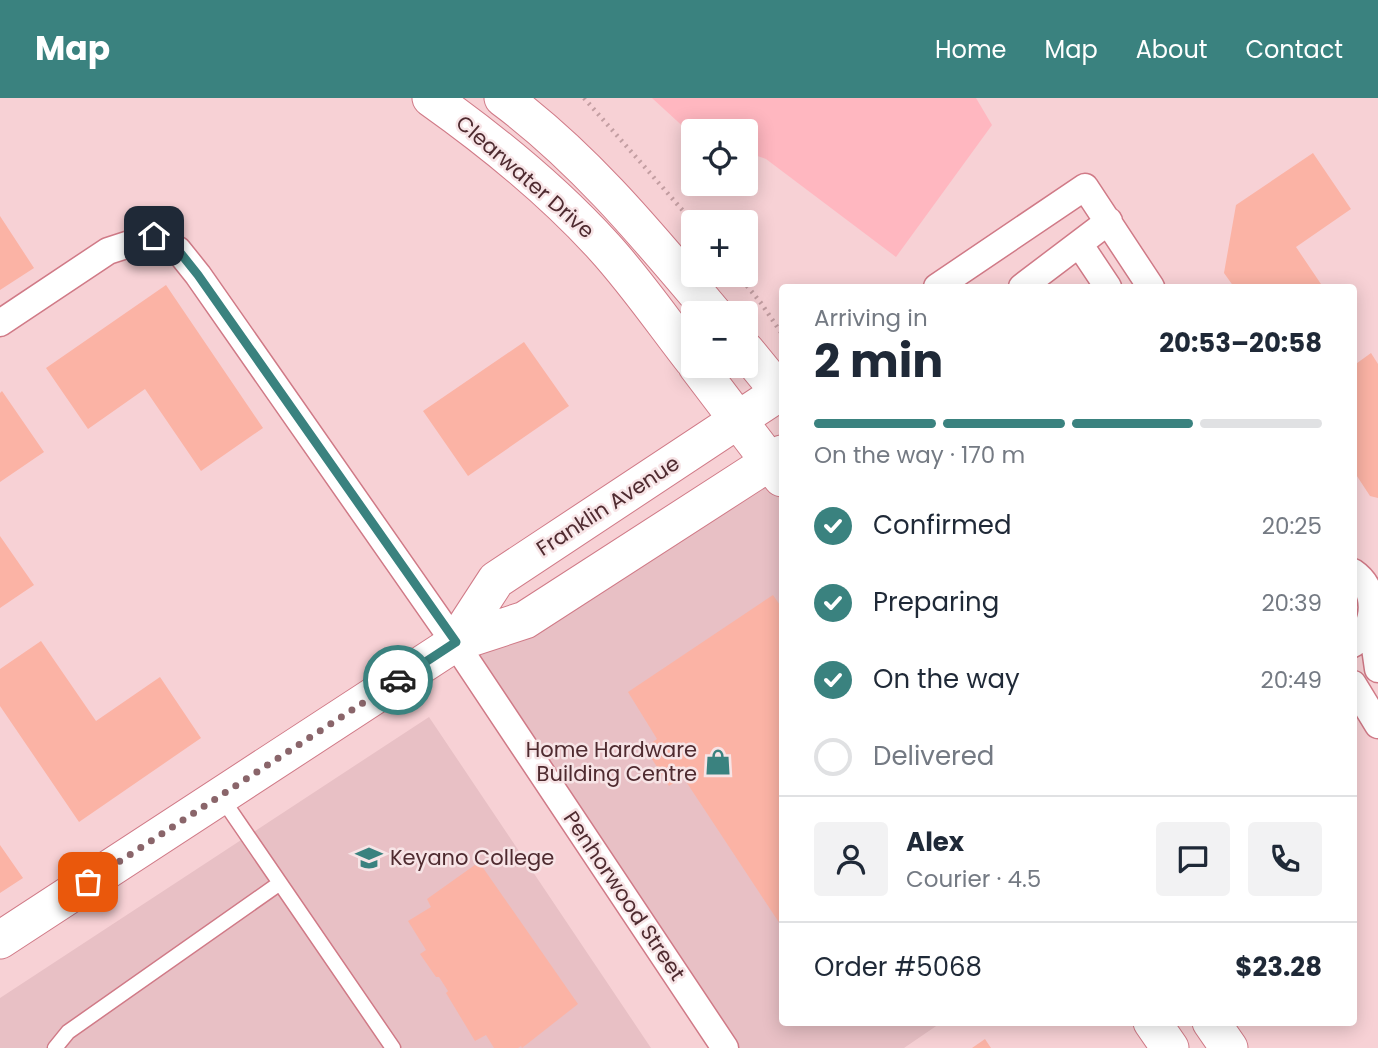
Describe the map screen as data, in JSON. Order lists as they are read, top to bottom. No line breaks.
{"streets":{"main road":["Clearwater Drive","Franklin Avenue"],"street":["Penhorwood Street"]},"crossings":[["Franklin Avenue","Penhorwood Street"]],"places":{"shop":["Home Hardware Building Centre"],"school or university":["Keyano College"]},"page":{"header":"Map","nav":["Home","Map","About","Contact"],"map_buttons":["+","−"],"heading":["2 min","Arriving in","20:53–20:58"],"panel":["Alex","Courier · 4.5","Order #5068","$23.28"],"bar":"On the way · 170 m","list":[["Confirmed","20:25"],["Preparing","20:39"],["On the way","20:49"],"Delivered"]}}
